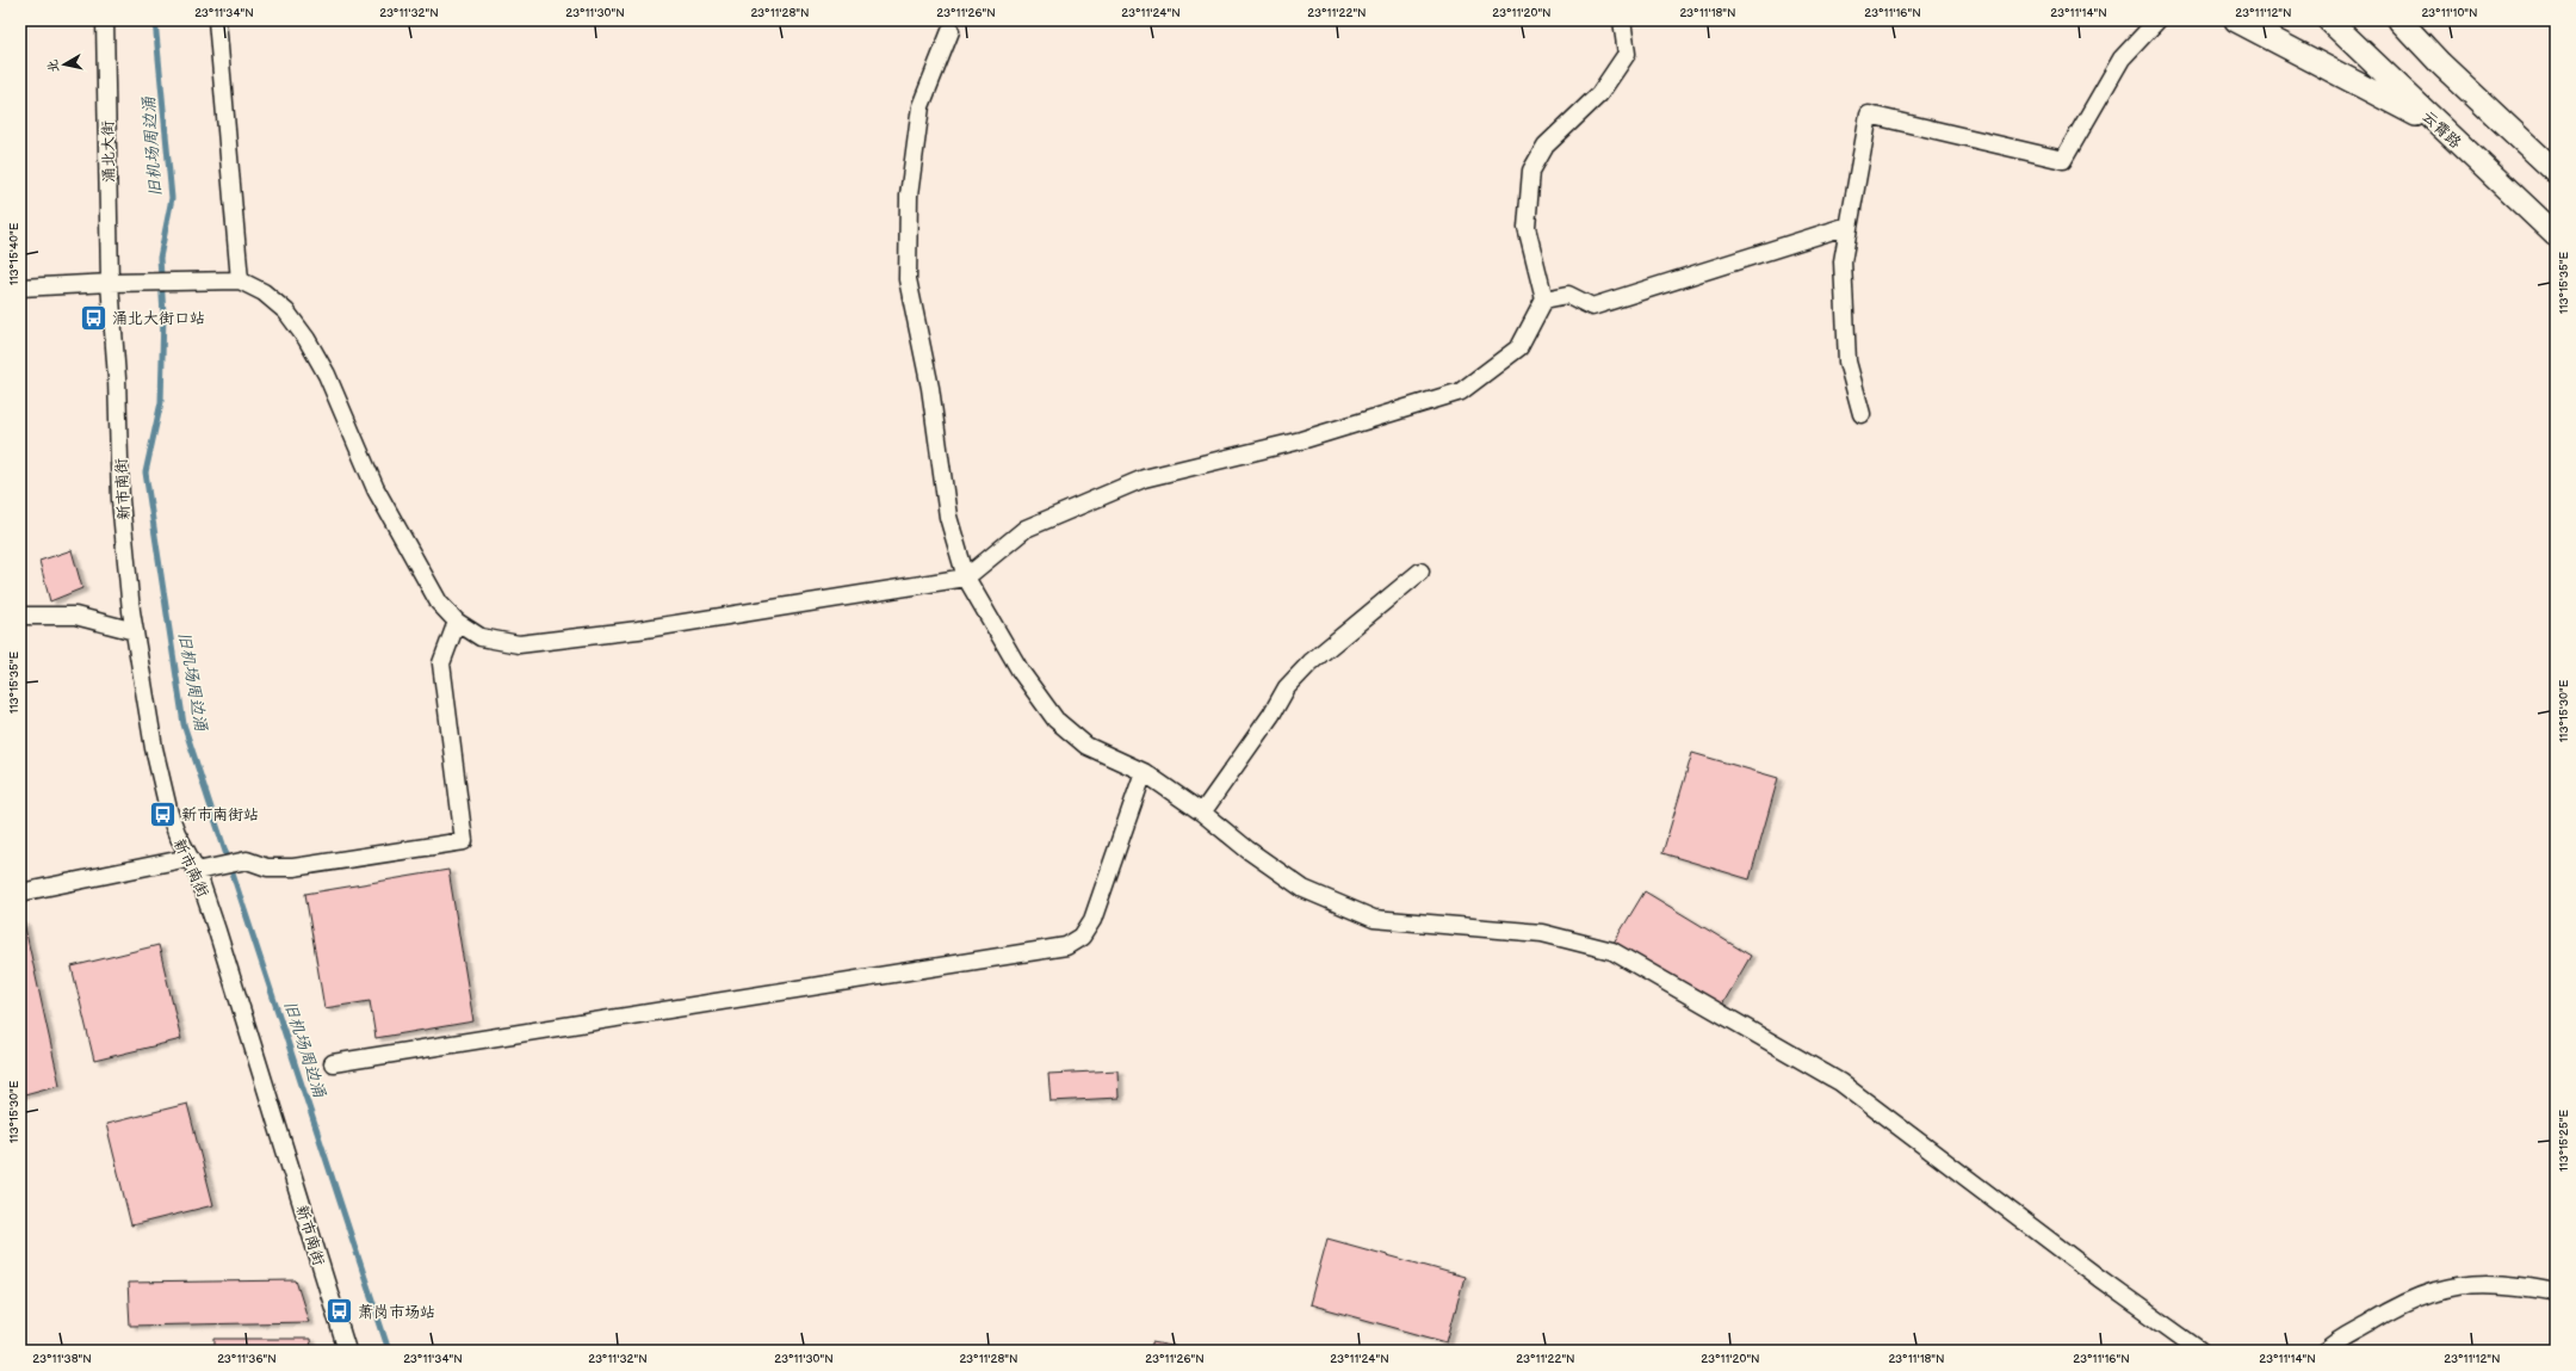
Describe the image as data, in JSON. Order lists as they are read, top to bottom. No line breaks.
{"streets":{"main road":["云霄路"],"street":["涌北大街","新市南街"]},"crossings":[["涌北大街","新市南街"]],"water":["旧机场周边涌"],"places":{"bus stop":["涌北大街口站","新市南街站","萧岗市场站"]},"north":"left","coordinates":["23°11'34\"N","23°11'32\"N","23°11'30\"N","23°11'28\"N","23°11'26\"N","23°11'24\"N","23°11'22\"N","23°11'20\"N","23°11'18\"N","23°11'16\"N","23°11'14\"N","23°11'12\"N","23°11'10\"N","113°15'40\"E","113°15'35\"E","113°15'30\"E","113°15'25\"E","23°11'38\"N","23°11'36\"N"]}
